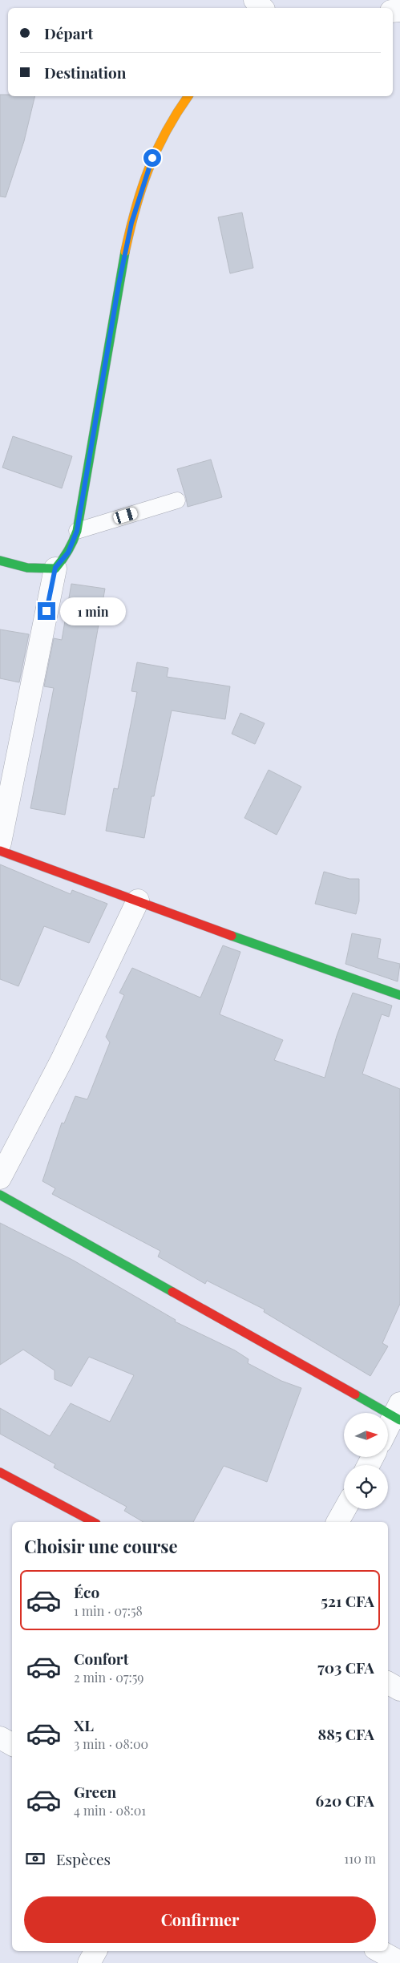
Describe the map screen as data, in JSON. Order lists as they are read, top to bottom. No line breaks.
{"north":"right","page":{"banner":["Départ","Destination"],"bubble":"1 min","heading":"Choisir une course","list":[{"name":"Éco","note":"1 min · 07:58","value":"521 CFA"},{"name":"Confort","note":"2 min · 07:59","value":"703 CFA"},{"name":"XL","note":"3 min · 08:00","value":"885 CFA"},{"name":"Green","note":"4 min · 08:01","value":"620 CFA"}],"pay":["Espèces","110 m"],"buttons":"Confirmer"}}
